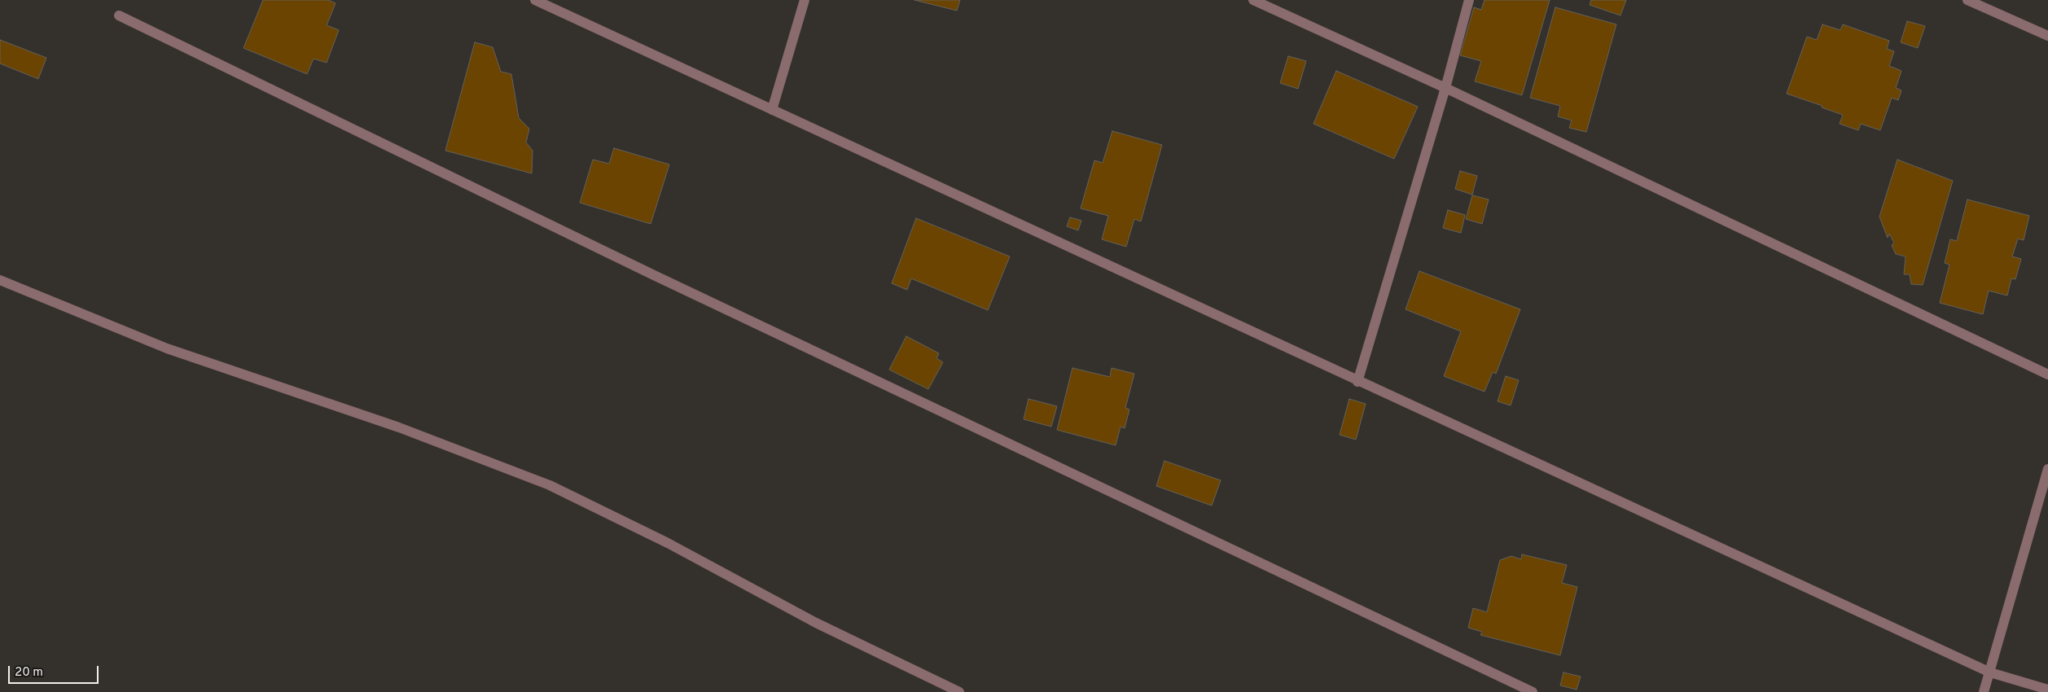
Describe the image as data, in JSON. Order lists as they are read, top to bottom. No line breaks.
{"scale_bar":"20 m"}
